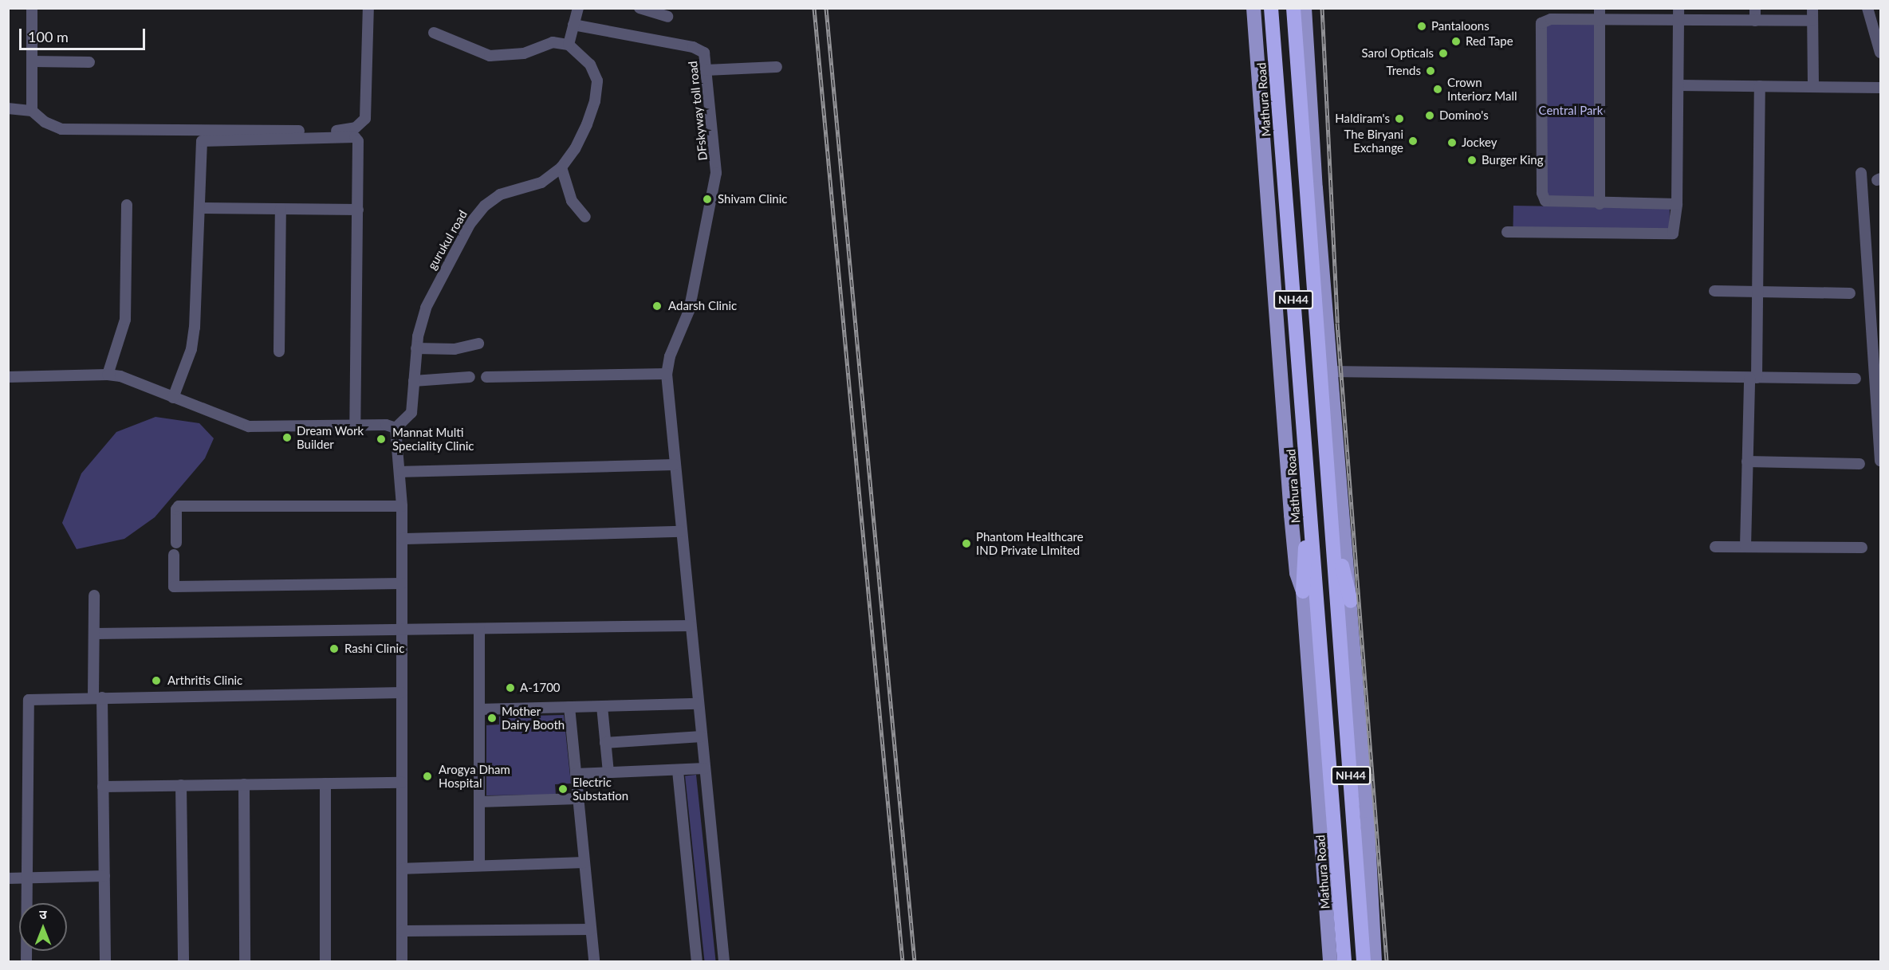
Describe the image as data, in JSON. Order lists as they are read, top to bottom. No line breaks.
{"streets":{"highway":["Mathura Road","NH44"],"street":["DFskyway toll road","gurukul road"]},"parks":["Central Park"],"places":["Pantaloons","Red Tape","Sarol Opticals","Trends","Crown Interiorz Mall","Domino's","Haldiram's","The Biryani Exchange","Jockey","Burger King","Shivam Clinic","Adarsh Clinic","Dream Work Builder","Mannat Multi Speciality Clinic","Phantom Healthcare IND Private LImited","Rashi Clinic","Arthritis Clinic","A-1700","Mother Dairy Booth","Arogya Dham Hospital","Electric Substation"],"scale_bar":"100 m","north":"top"}
